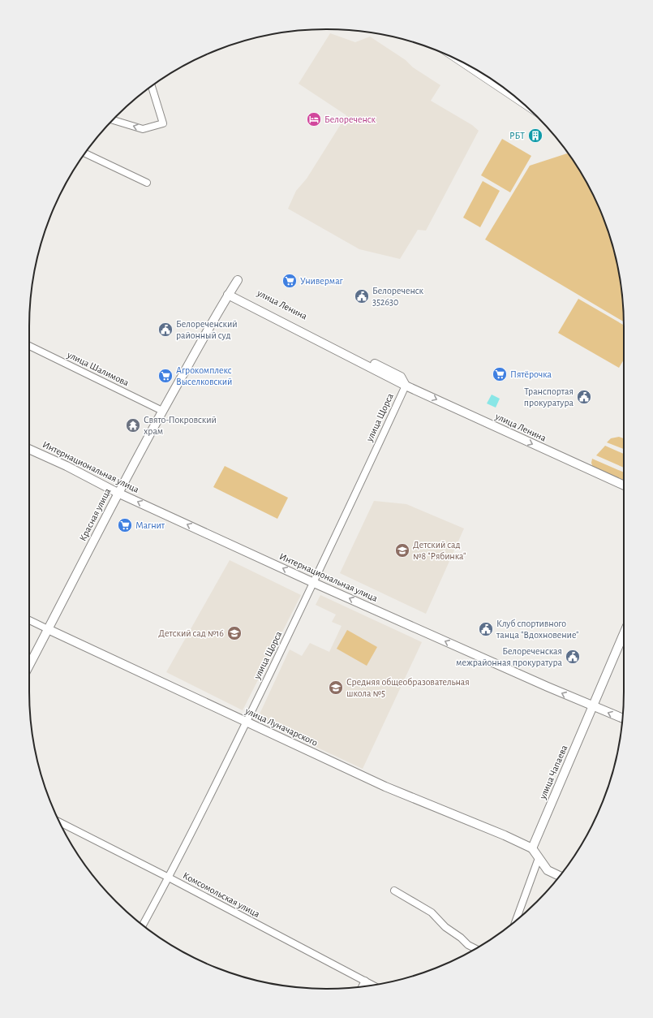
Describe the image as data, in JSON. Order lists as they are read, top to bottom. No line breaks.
{"streets":{"street":["улица Ленина","улица Шалимова","улица Щорса","Интернациональная улица","Красная улица","улица Луначарского","улица Чапаева","Комсомольская улица"]},"crossings":[["улица Ленина","улица Щорса"],["улица Ленина","Красная улица"],["улица Шалимова","Красная улица"],["улица Щорса","Интернациональная улица"],["улица Щорса","улица Луначарского"],["улица Щорса","Комсомольская улица"],["Интернациональная улица","Красная улица"],["Интернациональная улица","улица Чапаева"],["Красная улица","улица Луначарского"],["улица Луначарского","улица Чапаева"]],"one_way":["улица Ленина","Интернациональная улица"],"places":{"hotel":["Белореченск"],"building":["РБТ"],"supermarket":["Универмаг","Пятёрочка","Агрокомплекс Выселковский","Магнит"],"public building":["Белореченск 352630","Белореченский районный суд","Транспортая прокуратура","Клуб спортивного танца \"Вдохновение\"","Белореченская межрайонная прокуратура"],"temple":["Свято-Покровский храм"],"school or university":["Детский сад №8 \"Рябинка\"","Детский сад №16","Средняя общеобразовательная школа №5"]}}
